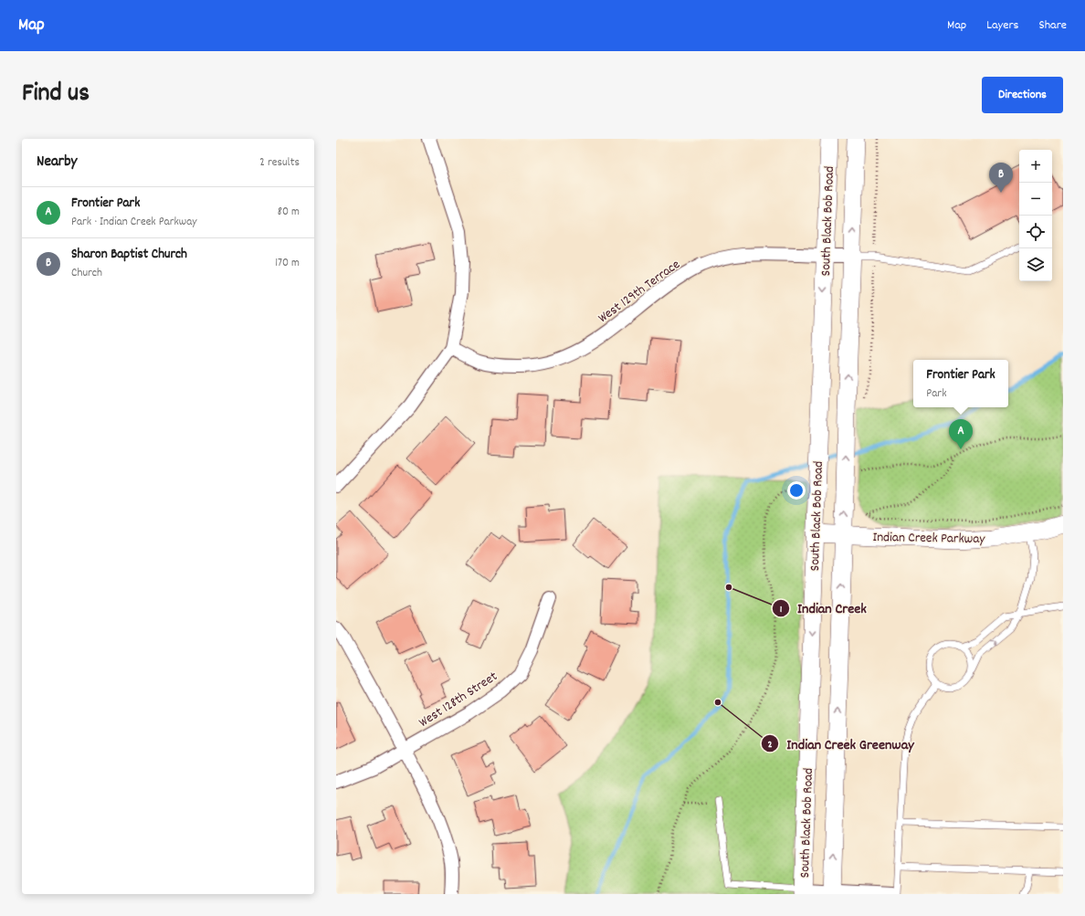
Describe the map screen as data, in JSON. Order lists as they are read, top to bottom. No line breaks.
{"streets":{"main road":["South Black Bob Road","Indian Creek Parkway"],"street":["West 129th Terrace","West 128th Street"]},"crossings":[["South Black Bob Road","West 129th Terrace"],["South Black Bob Road","Indian Creek Parkway"]],"places":["Indian Creek","Indian Creek Greenway"],"page":{"header":"Map","nav":["Map","Layers","Share"],"title":"Find us","buttons":"Directions","heading":["Nearby","2 results"],"map_buttons":["+","−"],"pins":["B","A"],"list":[{"mark":"A","name":"Frontier Park","note":"Park · Indian Creek Parkway","value":"80 m"},{"mark":"B","name":"Sharon Baptist Church","note":"Church","value":"170 m"}],"popup":["Frontier Park","Park"]}}
